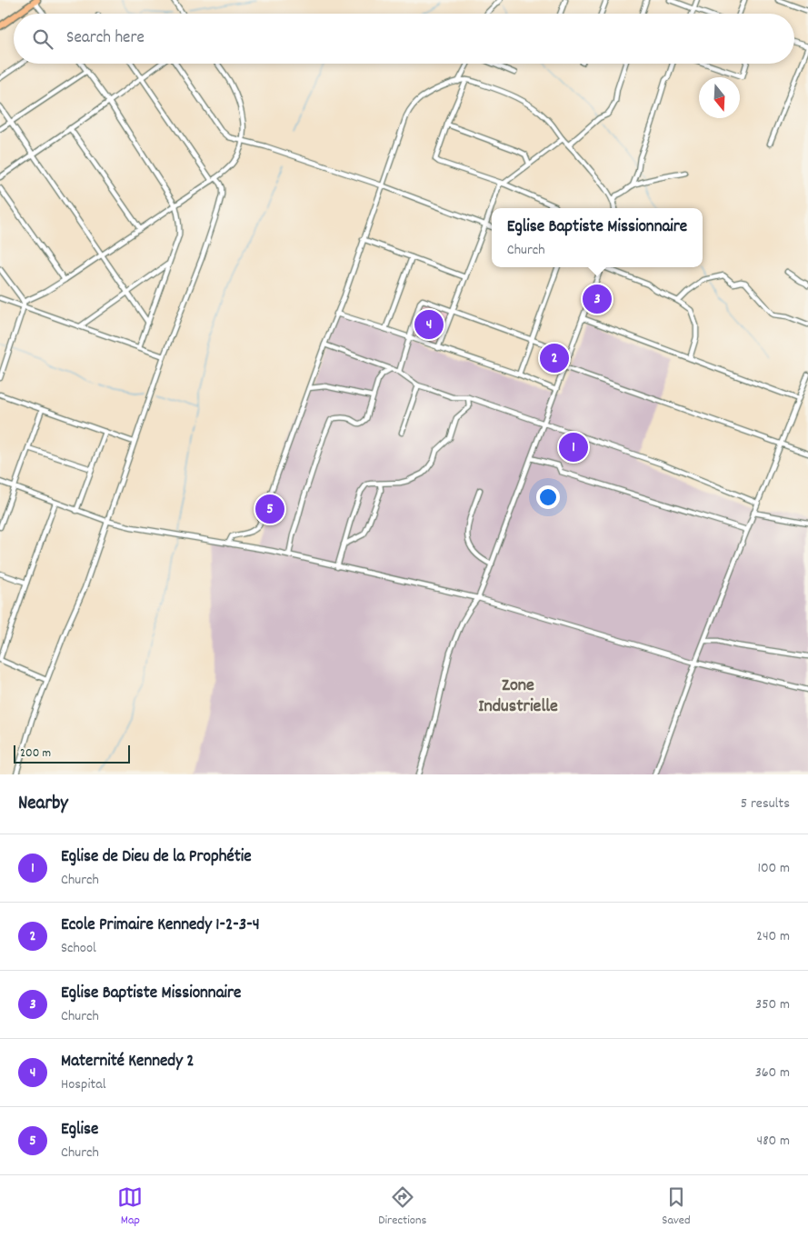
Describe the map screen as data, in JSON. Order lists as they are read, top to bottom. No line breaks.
{"districts":["Zone Industrielle"],"scale_bar":"200 m","north":"bottom","page":{"search":"Search here","popup":["Eglise Baptiste Missionnaire","Church"],"pins":["3","4","2","1","5"],"scale":"200 m","heading":["Nearby","5 results"],"list":[{"mark":"1","name":"Eglise de Dieu de la Prophétie","note":"Church","value":"100 m"},{"mark":"2","name":"Ecole Primaire Kennedy 1-2-3-4","note":"School","value":"240 m"},{"mark":"3","name":"Eglise Baptiste Missionnaire","note":"Church","value":"350 m"},{"mark":"4","name":"Maternité Kennedy 2","note":"Hospital","value":"360 m"},{"mark":"5","name":"Eglise","note":"Church","value":"480 m"}],"nav":["Map","Directions","Saved"]}}
